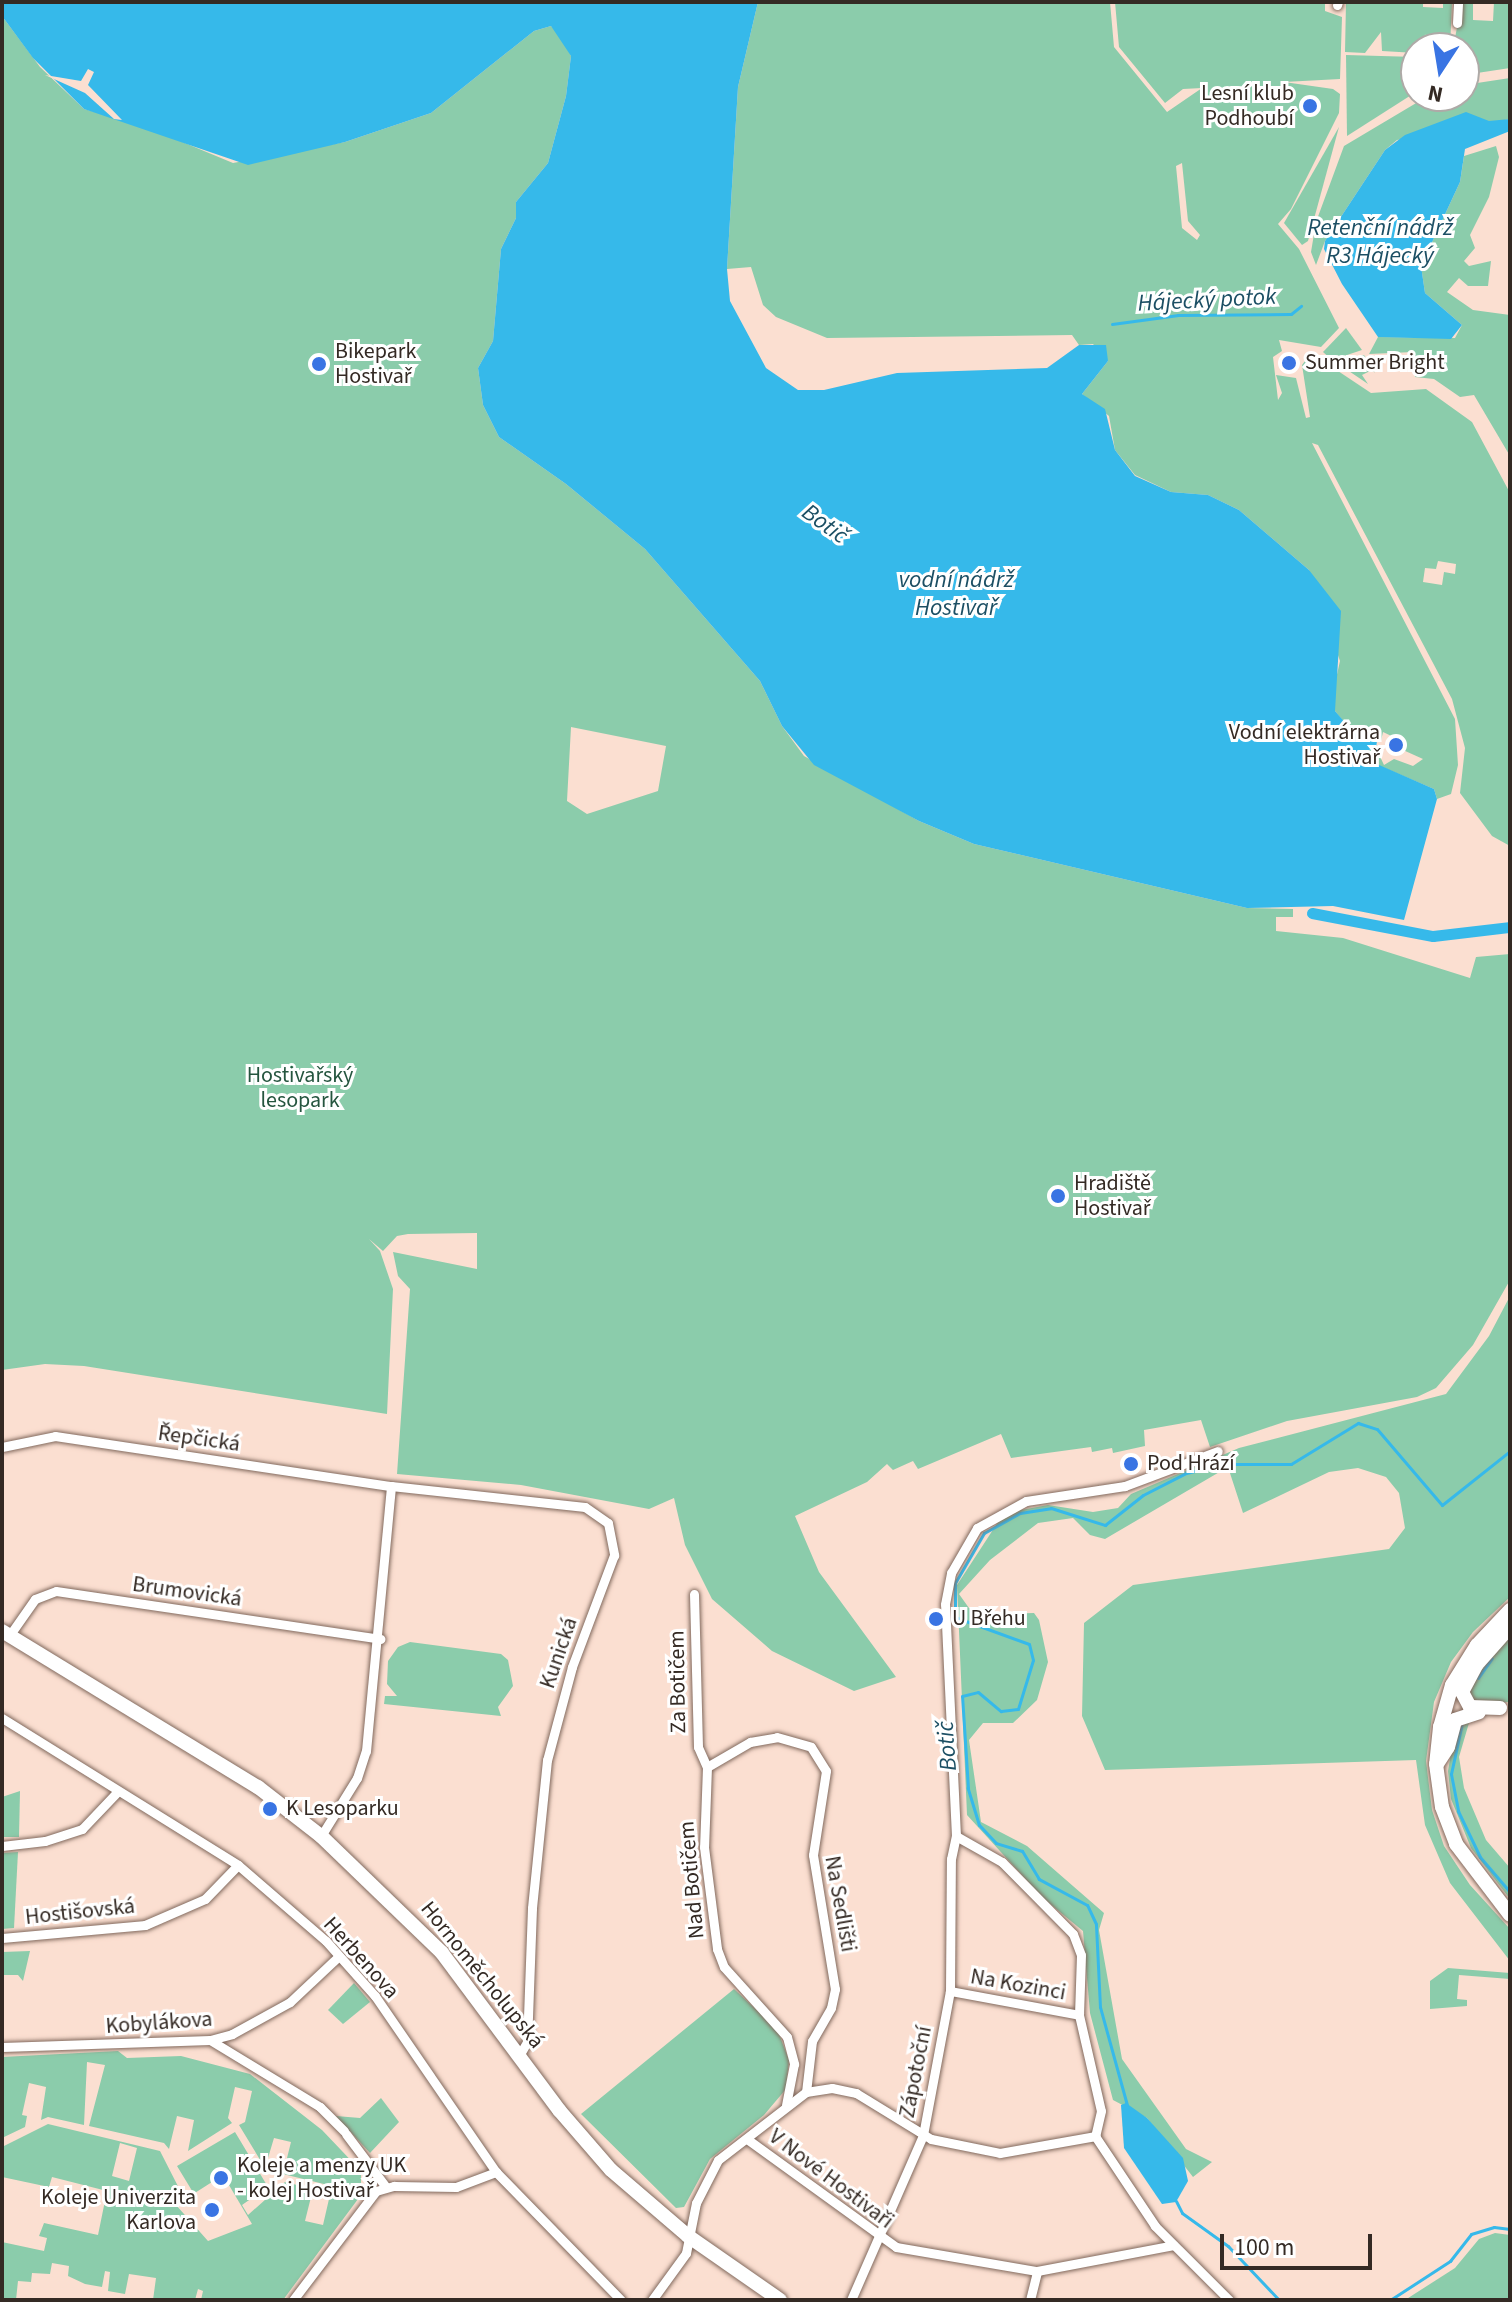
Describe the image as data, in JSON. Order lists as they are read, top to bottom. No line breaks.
{"streets":{"street":["Řepčická","Brumovická","Kunická","Za Botičem","Nad Botičem","Na Sedlišti","Hostišovská","Herbenova","Hornoměcholupská","Na Kozinci","Kobylákova","Zápotoční","V Nové Hostivaři"]},"crossings":[["Řepčická","Kunická"],["Brumovická","Hornoměcholupská"],["Kunická","Hornoměcholupská"],["Za Botičem","Nad Botičem"],["Za Botičem","Na Sedlišti"],["Nad Botičem","Na Sedlišti"],["Hostišovská","Herbenova"],["Herbenova","Kobylákova"],["Na Kozinci","Zápotoční"],["Zápotoční","V Nové Hostivaři"]],"water":["Retenční nádrž R3 Hájecký","Hájecký potok","Botič","vodní nádrž Hostivař"],"parks":["Hostivařský lesopark"],"places":["Lesní klub Podhoubí","Summer Bright","Bikepark Hostivař","Vodní elektrárna Hostivař","Hradiště Hostivař","Pod Hrází","U Břehu","K Lesoparku","Koleje a menzy UK - kolej Hostivař","Koleje Univerzita Karlova"],"scale_bar":"100 m","north":"bottom"}
